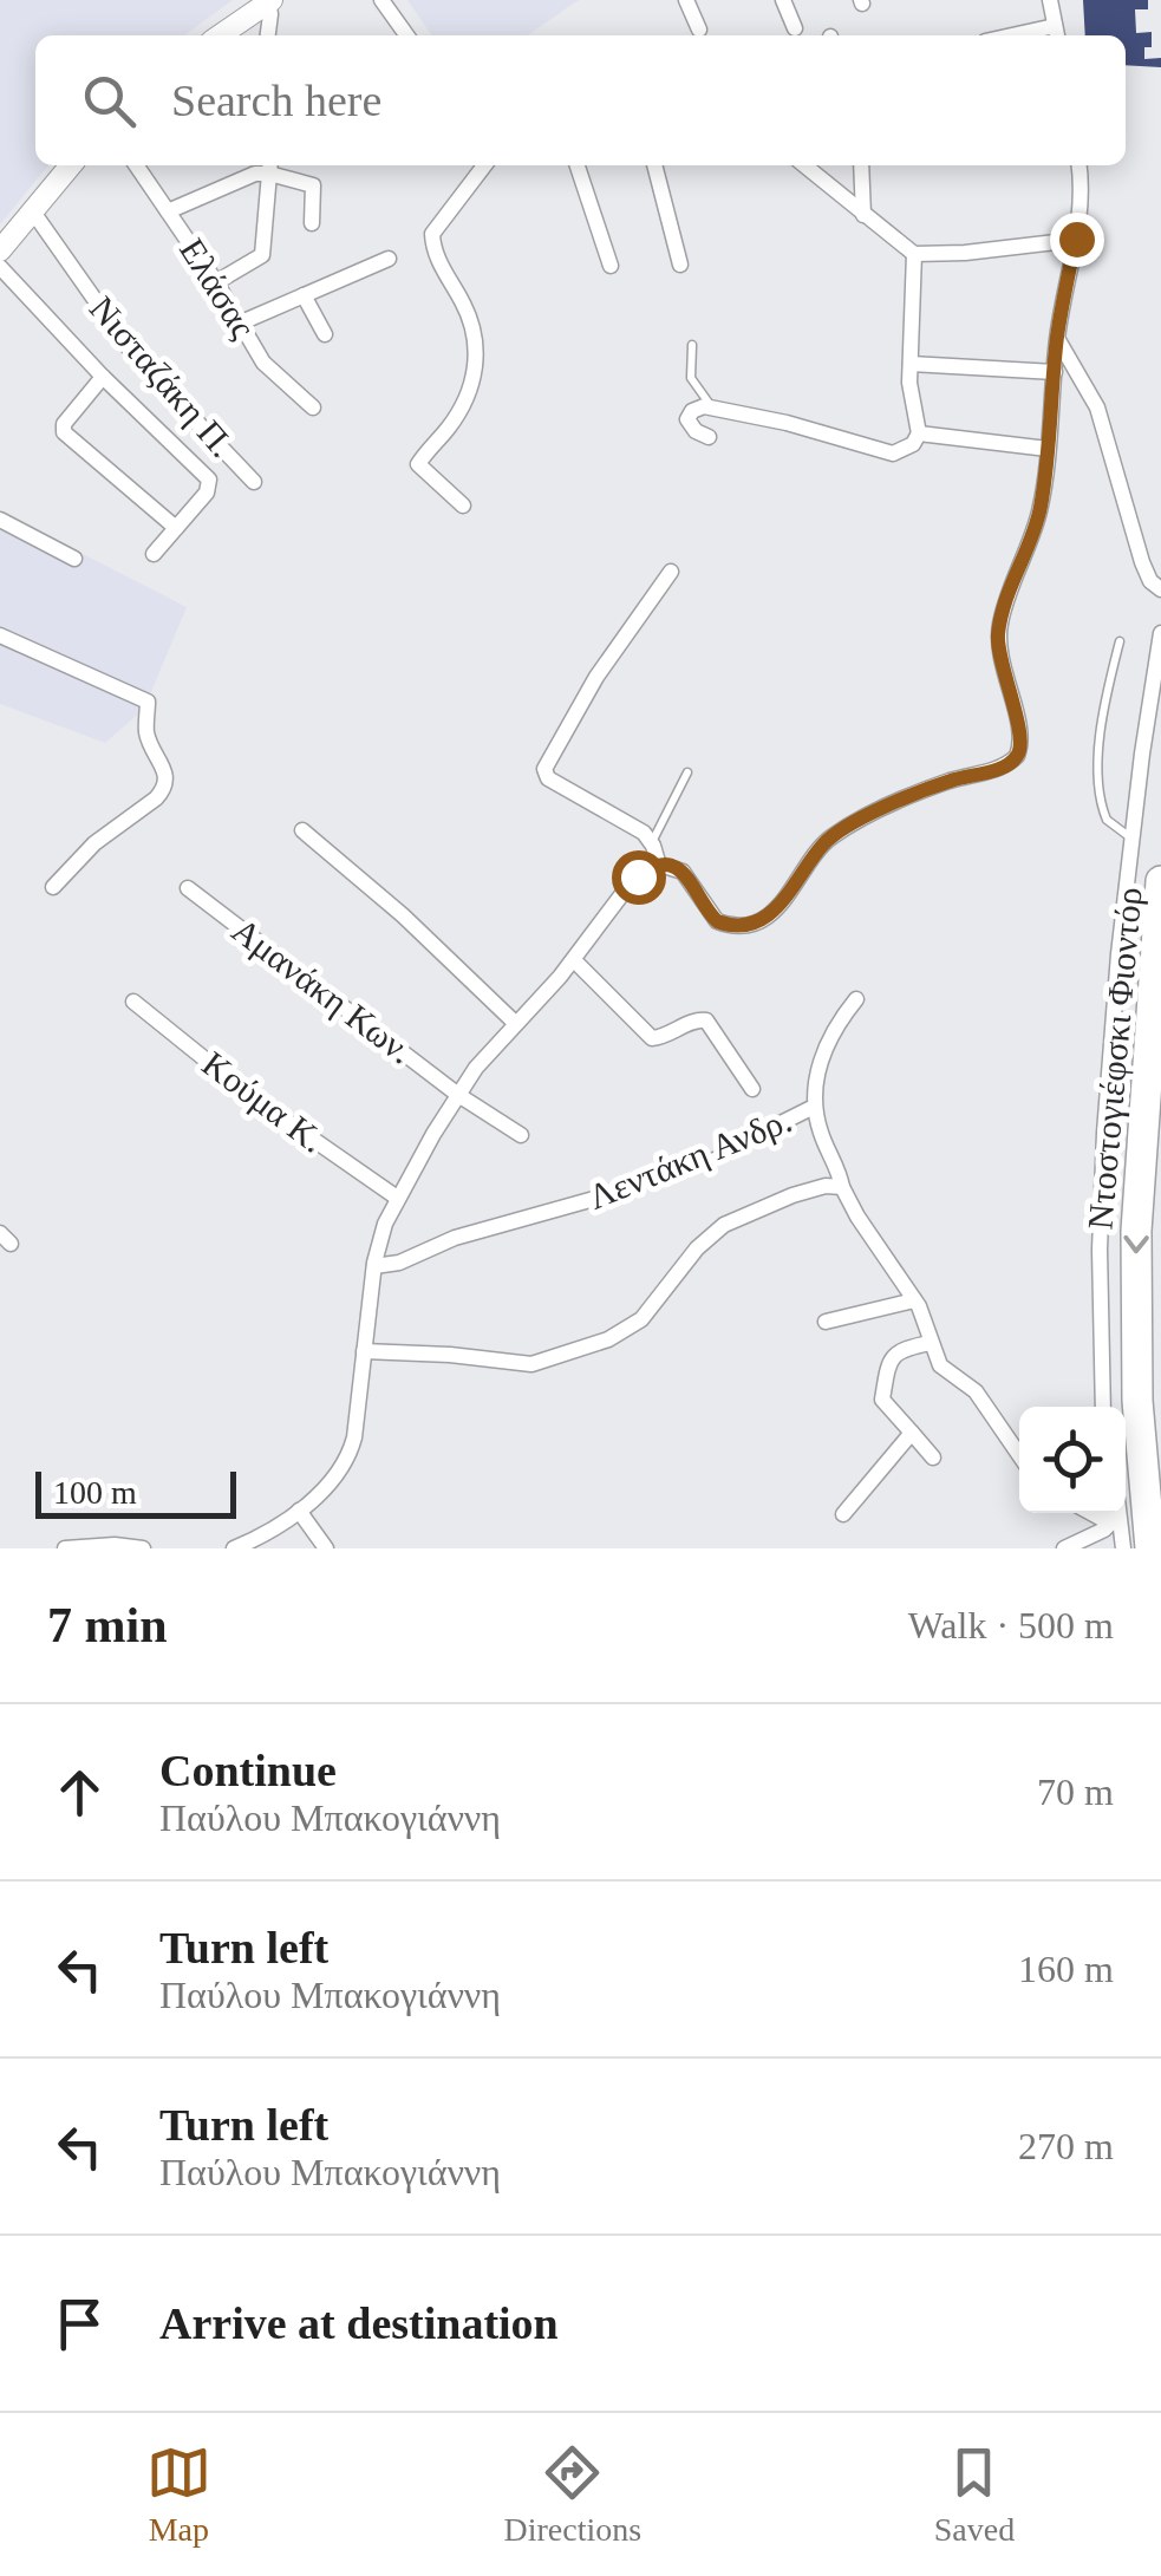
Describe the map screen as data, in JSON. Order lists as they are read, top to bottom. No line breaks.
{"streets":{"street":["Ελάσας","Νισταζάκη Π.","Αμανάκη Κων.","Ντοστογιέφσκι Φιοντόρ","Κούμα Κ.","Λεντάκη Ανδρ."]},"scale_bar":"100 m","page":{"search":"Search here","scale":"100 m","heading":["7 min","Walk · 500 m"],"list":[["Continue","Παύλου Μπακογιάννη","70 m"],["Turn left","Παύλου Μπακογιάννη","160 m"],["Turn left","Παύλου Μπακογιάννη","270 m"],"Arrive at destination"],"nav":["Map","Directions","Saved"]}}
